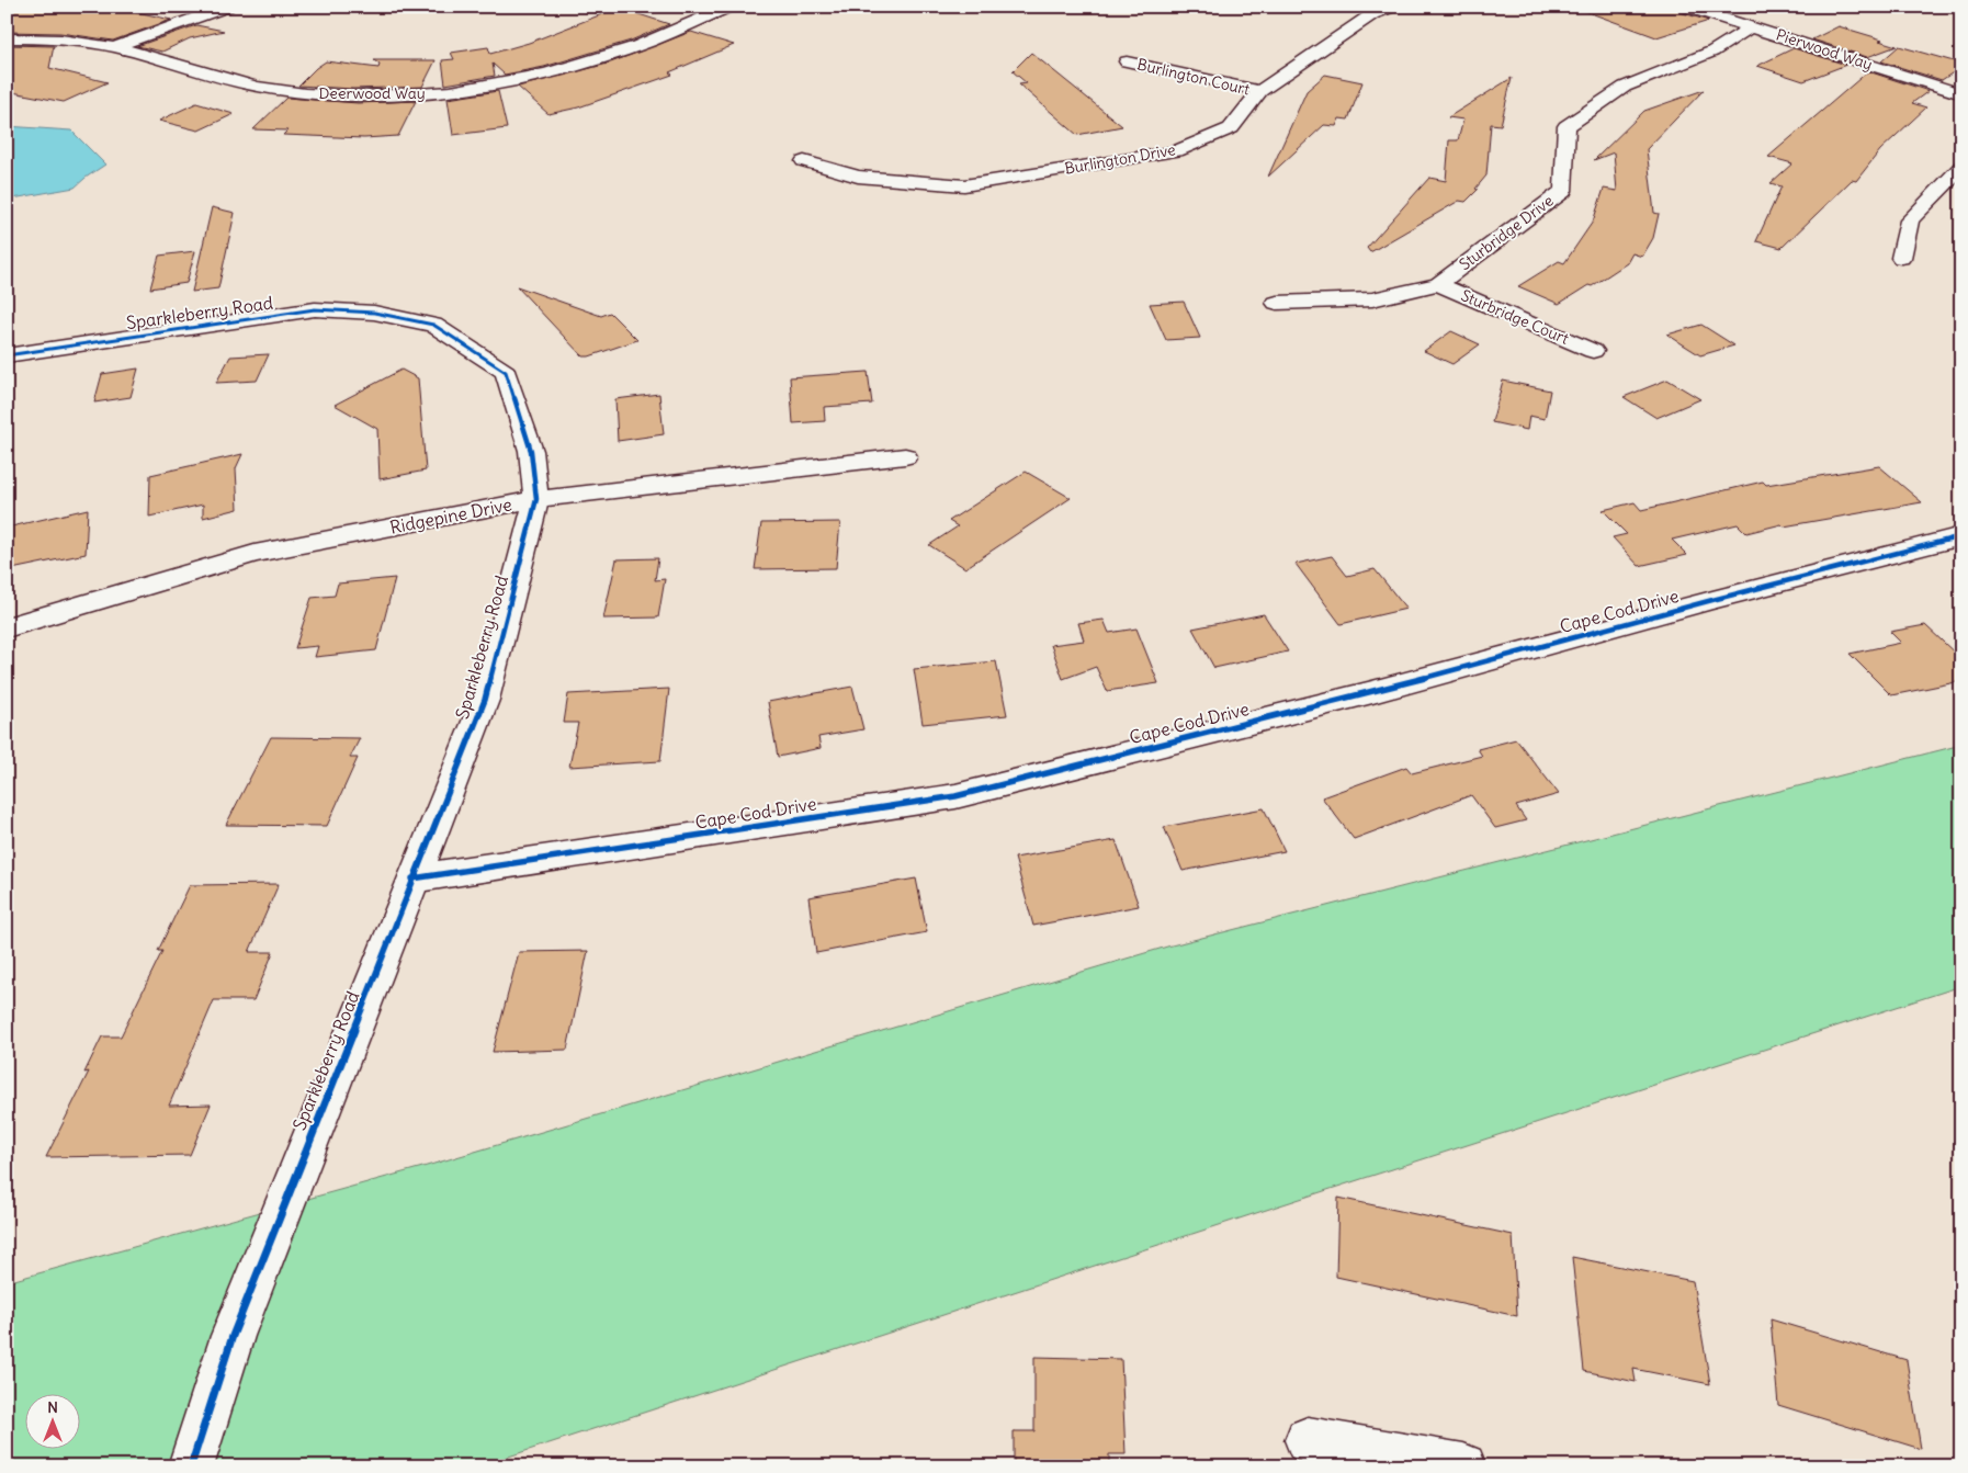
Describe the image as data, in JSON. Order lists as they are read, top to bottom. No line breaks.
{"streets":{"street":["Pierwood Way","Burlington Court","Deerwood Way","Burlington Drive","Sturbridge Drive","Sparkleberry Road","Sturbridge Court","Ridgepine Drive","Cape Cod Drive"]},"crossings":[["Pierwood Way","Sturbridge Drive"],["Burlington Court","Burlington Drive"],["Sturbridge Drive","Sturbridge Court"],["Sparkleberry Road","Ridgepine Drive"],["Sparkleberry Road","Cape Cod Drive"]],"north":"top"}
